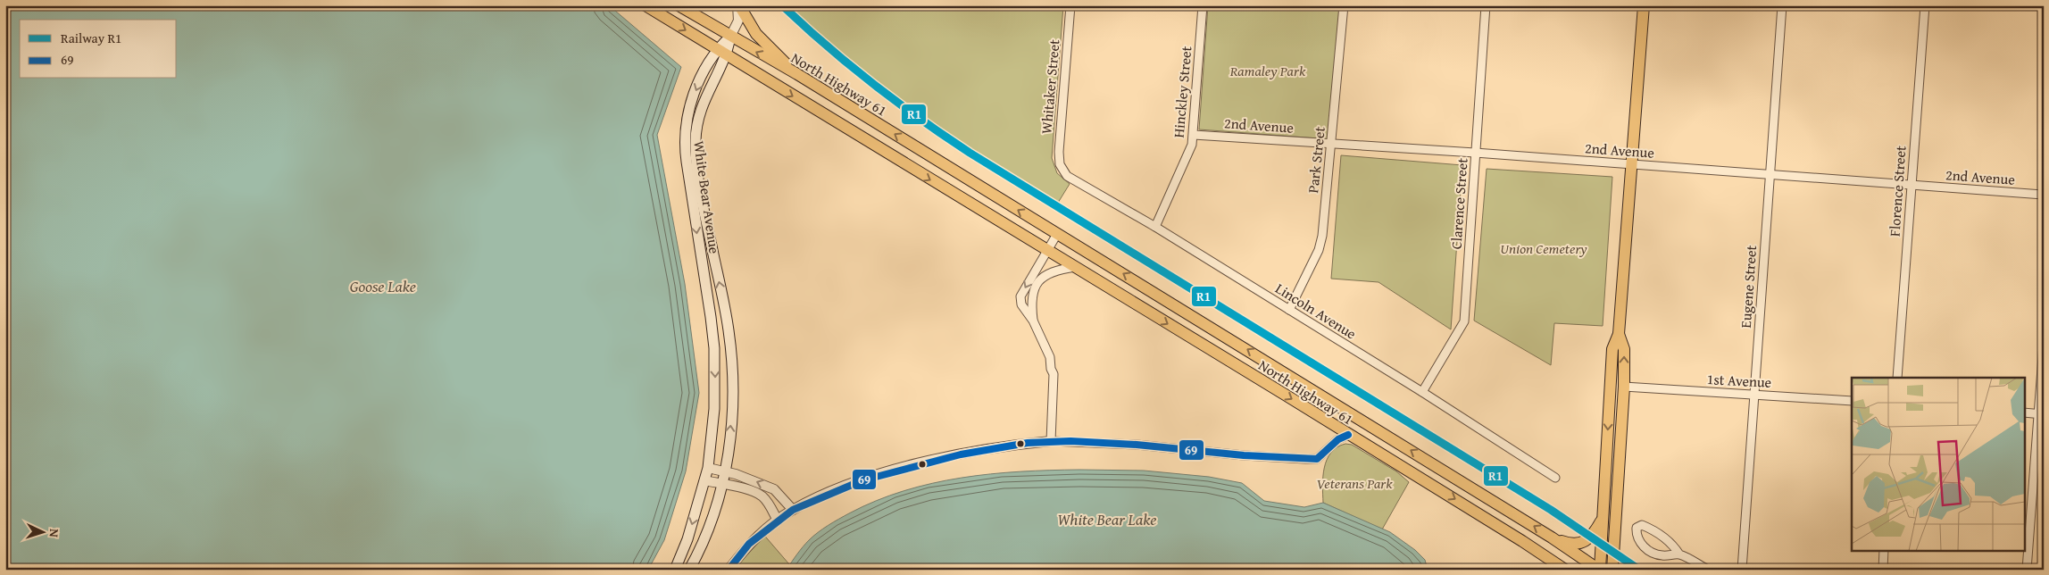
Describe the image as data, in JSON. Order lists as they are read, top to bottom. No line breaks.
{"streets":{"main road":["North Highway 61","White Bear Avenue"],"street":["Whitaker Street","Hinckley Street","2nd Avenue","Park Street","Florence Street","Clarence Street","Eugene Street","Lincoln Avenue","1st Avenue"]},"crossings":[["North Highway 61","White Bear Avenue"],["Whitaker Street","Lincoln Avenue"],["Hinckley Street","2nd Avenue"],["Hinckley Street","Lincoln Avenue"],["2nd Avenue","Park Street"],["2nd Avenue","Florence Street"],["2nd Avenue","Clarence Street"],["2nd Avenue","Eugene Street"],["Park Street","Lincoln Avenue"],["Clarence Street","Lincoln Avenue"],["Eugene Street","1st Avenue"]],"water":["Goose Lake","White Bear Lake"],"parks":["Ramaley Park","Union Cemetery","Veterans Park"],"lines":["rail line R1","transit line 69"],"legend":["Railway R1","69"],"north":"right"}
